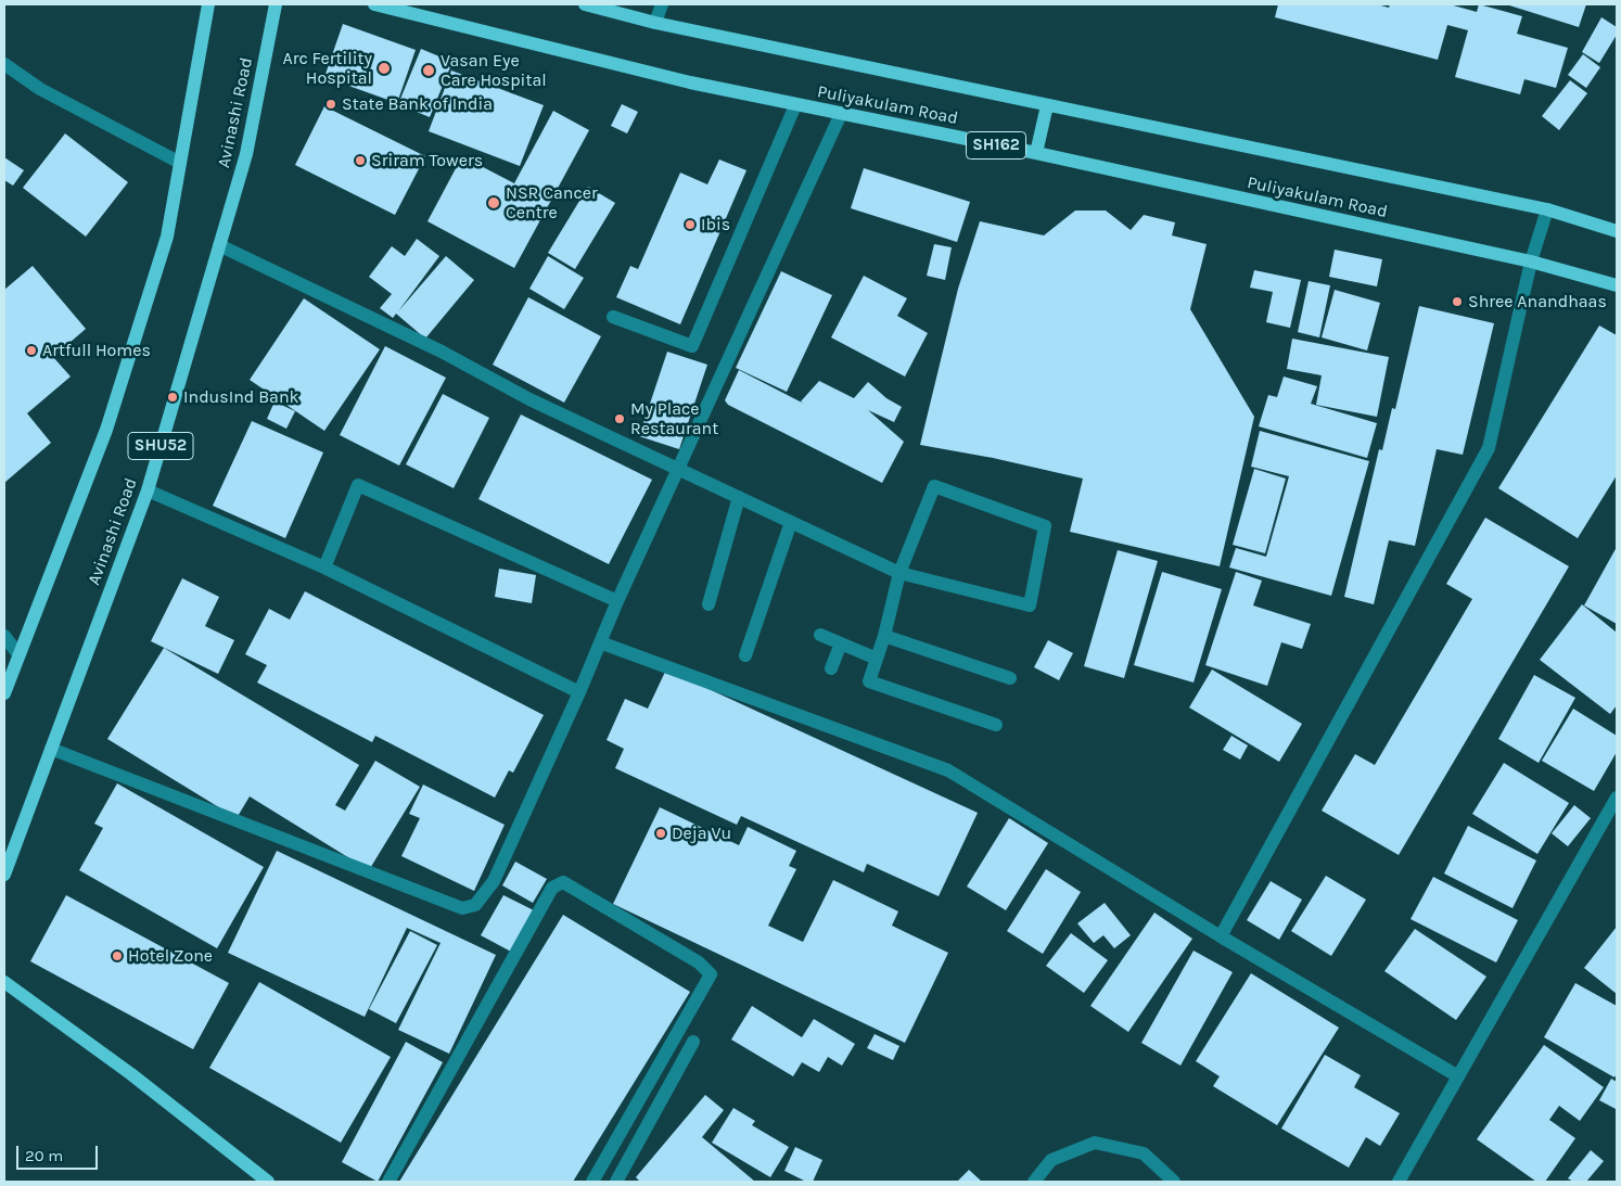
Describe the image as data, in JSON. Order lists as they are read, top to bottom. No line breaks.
{"streets":{"main road":["Puliyakulam Road","Avinashi Road","SH162","SHU52"]},"places":["Arc Fertility Hospital","Vasan Eye Care Hospital","State Bank of India","Sriram Towers","NSR Cancer Centre","Ibis","Shree Anandhaas","Artfull Homes","IndusInd Bank","My Place Restaurant","Deja Vu","Hotel Zone"],"scale_bar":"20 m"}
